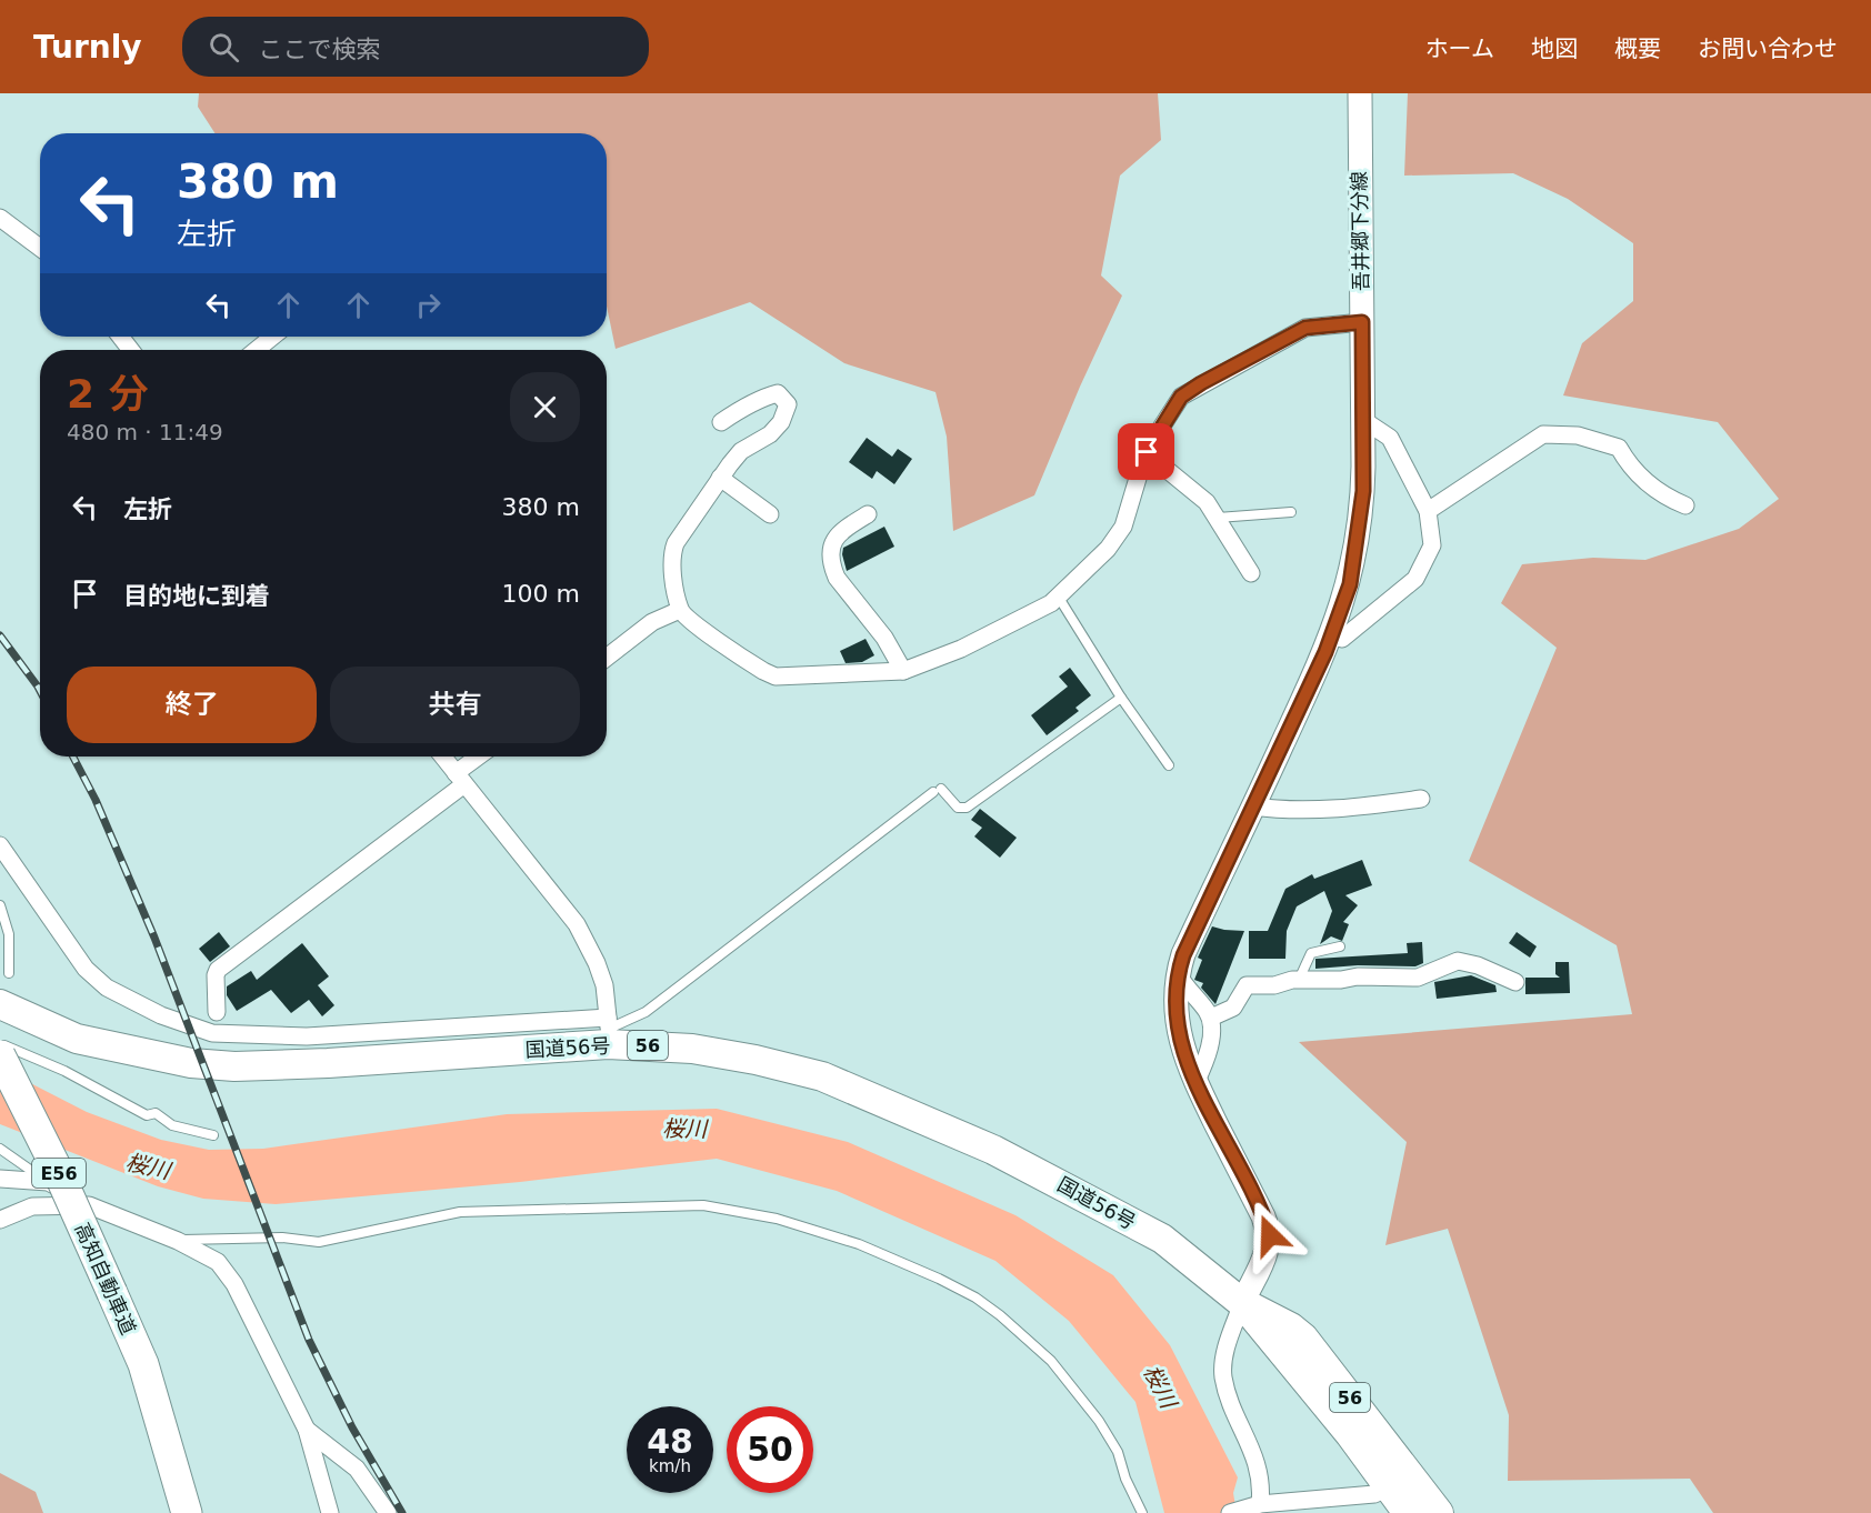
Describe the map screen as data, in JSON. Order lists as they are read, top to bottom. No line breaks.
{"streets":{"highway":["56","国道56号","E56","高知自動車道"],"main road":["吾井郷下分線"]},"crossings":[["吾井郷下分線","国道56号"]],"water":["桜川"],"page":{"header":"Turnly","search":"ここで検索","nav":["ホーム","地図","概要","お問い合わせ"],"turn":["380 m","左折"],"heading":["2 分","480 m · 11:49"],"list":[{"name":"左折","value":"380 m"},{"name":"目的地に到着","value":"100 m"}],"buttons":["終了","共有"],"speed":"48 km/h","limit":"50"}}
